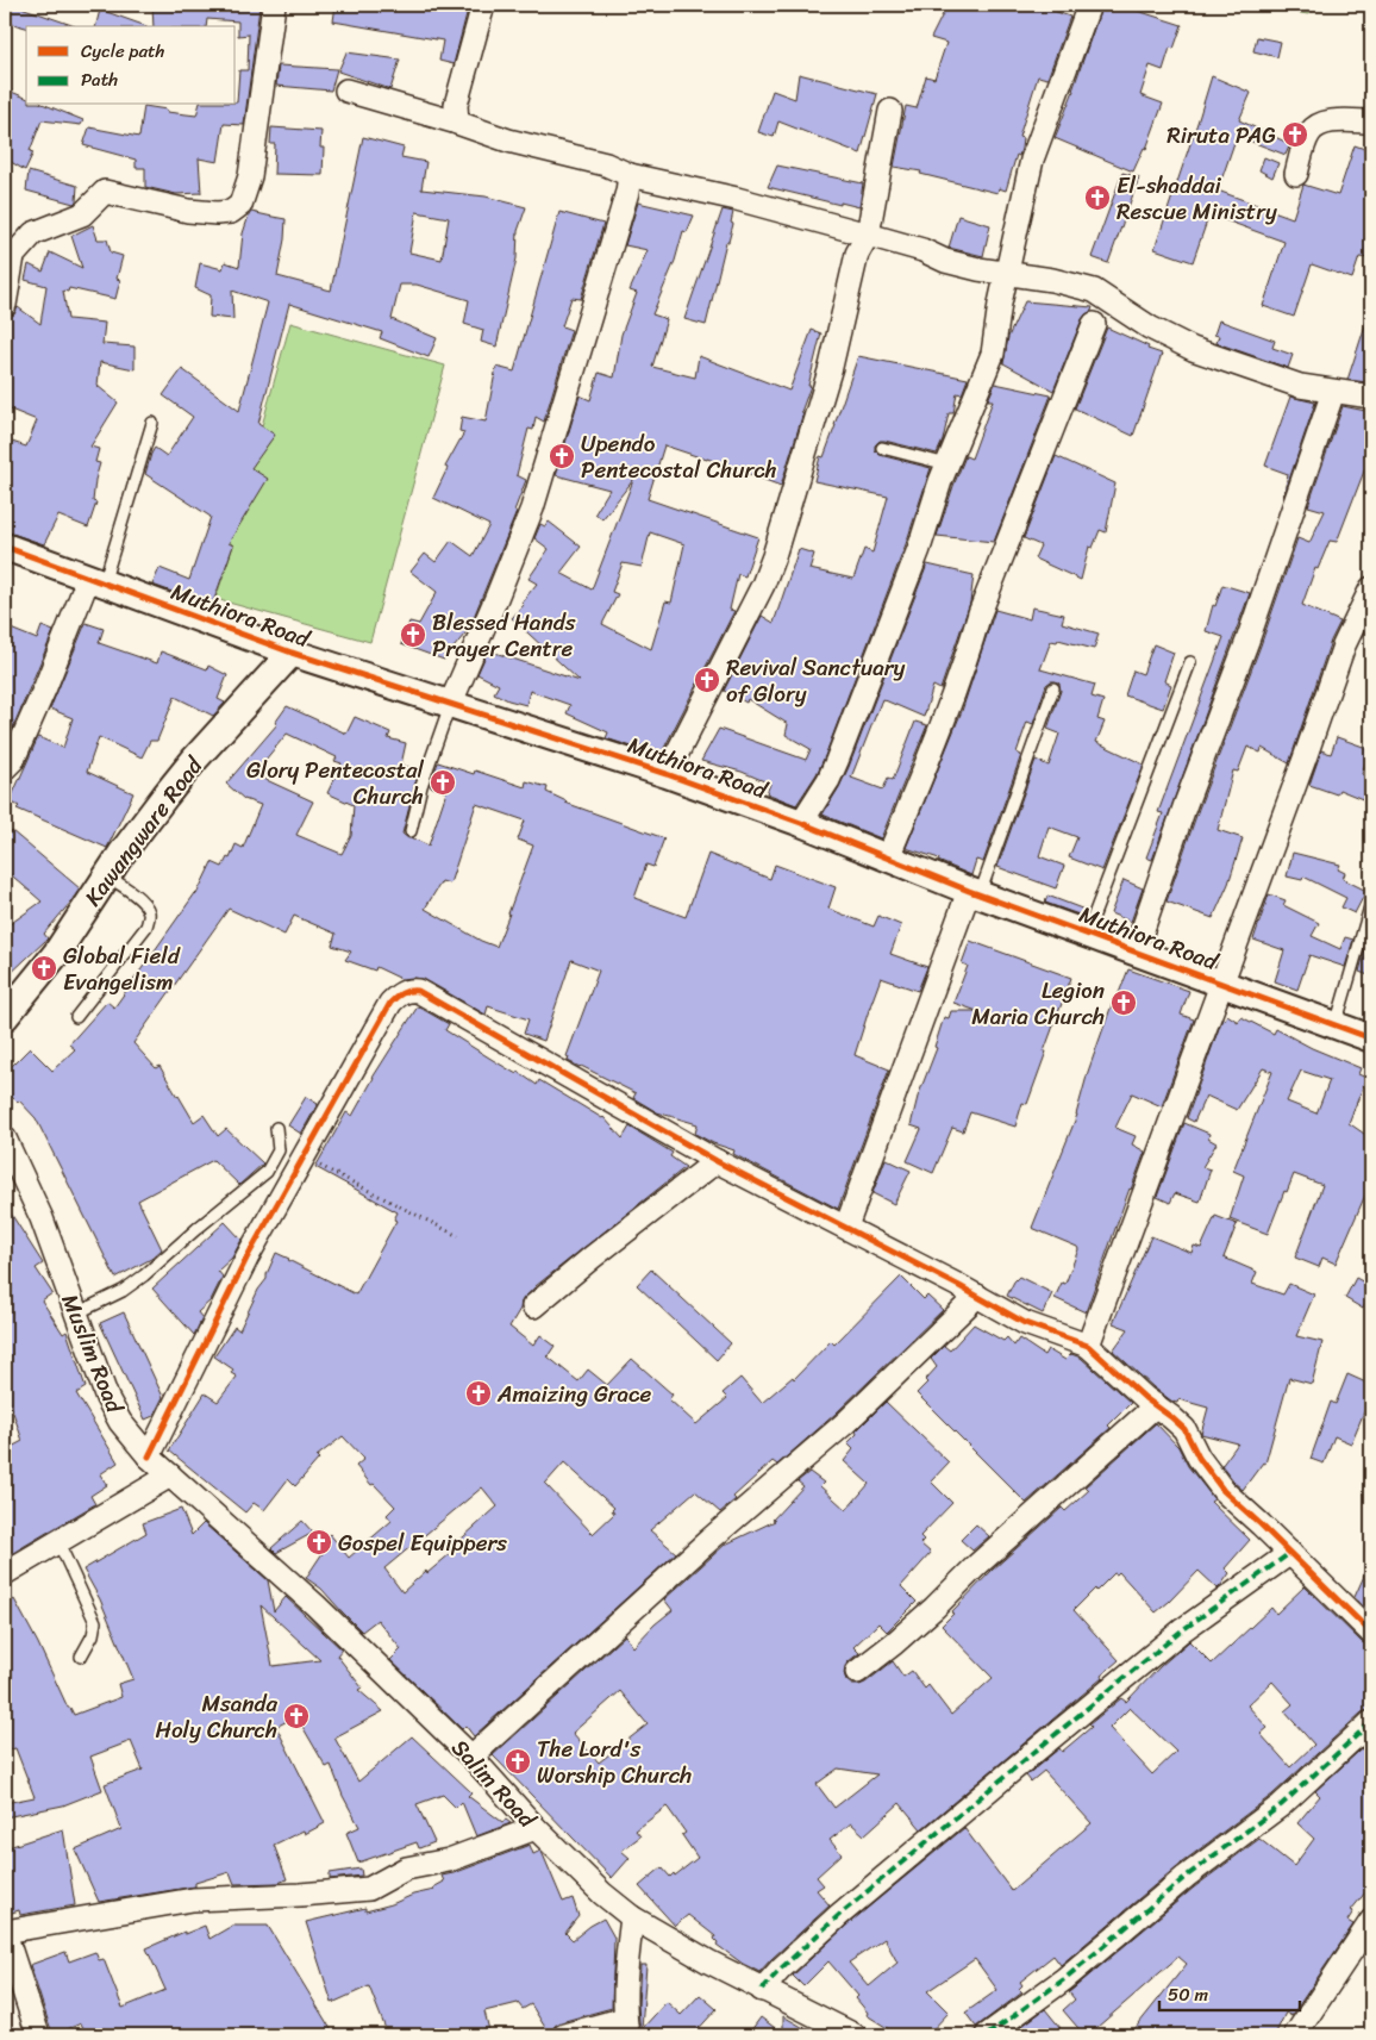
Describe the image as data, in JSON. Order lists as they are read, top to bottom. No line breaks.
{"streets":{"street":["Muthiora Road","Kawangware Road","Muslim Road","Salim Road"]},"crossings":[["Muthiora Road","Kawangware Road"],["Muslim Road","Salim Road"]],"places":{"church":["Riruta PAG","El-shaddai Rescue Ministry","Upendo Pentecostal Church","Blessed Hands Prayer Centre","Revival Sanctuary of Glory","Glory Pentecostal Church","Global Field Evangelism","Legion Maria Church","Amaizing Grace","Gospel Equippers","Msanda Holy Church","The Lord's Worship Church"]},"legend":["Cycle path","Path"],"scale_bar":"50 m"}
